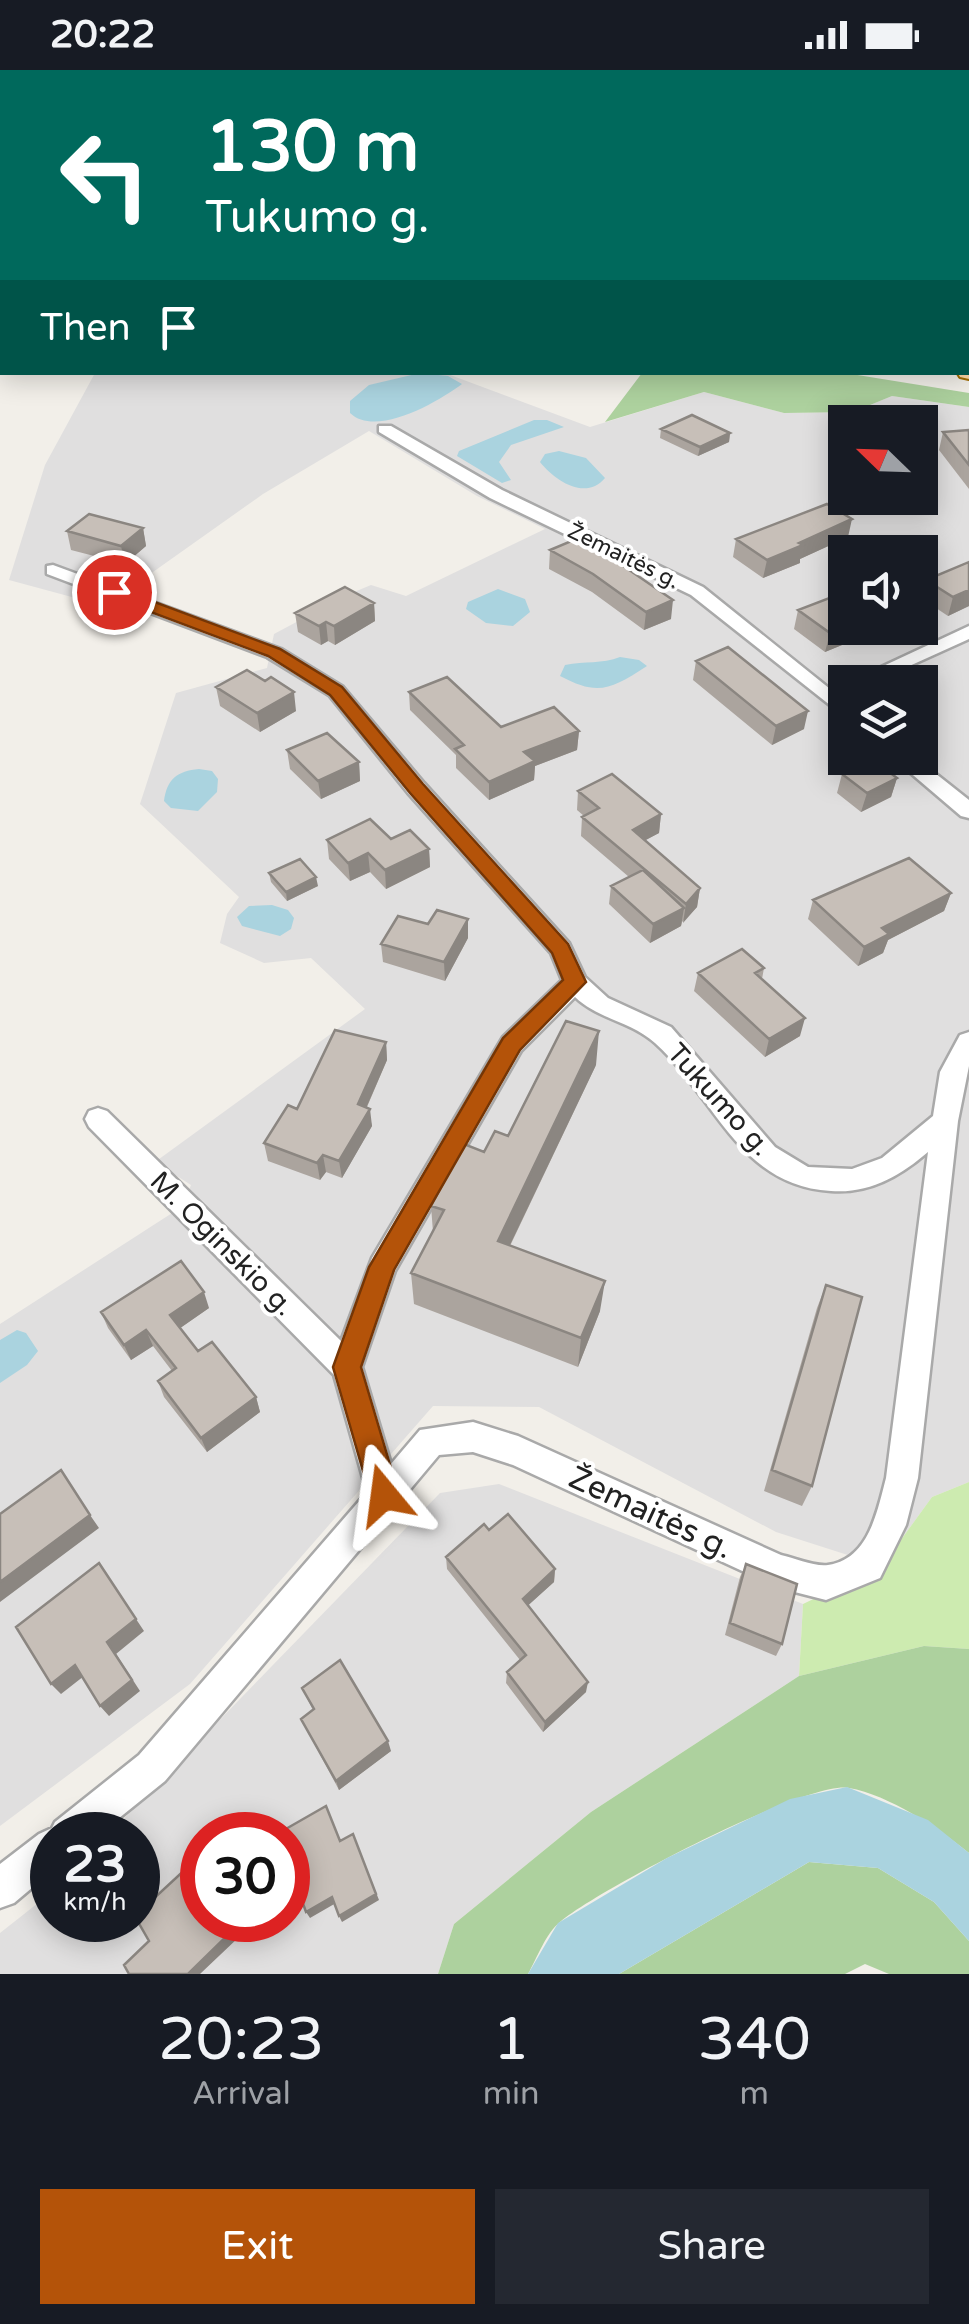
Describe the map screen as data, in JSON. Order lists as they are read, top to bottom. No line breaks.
{"streets":{"street":["Žemaitės g.","Tukumo g.","M. Oginskio g."]},"crossings":[["Žemaitės g.","Tukumo g."]],"north":"top left","page":{"status":"20:22","turn":["130 m","Tukumo g."],"then":"Then","speed":"23 km/h","limit":"30","eta":["20:23","Arrival","1","min","340","m"],"buttons":["Exit","Share"]}}
